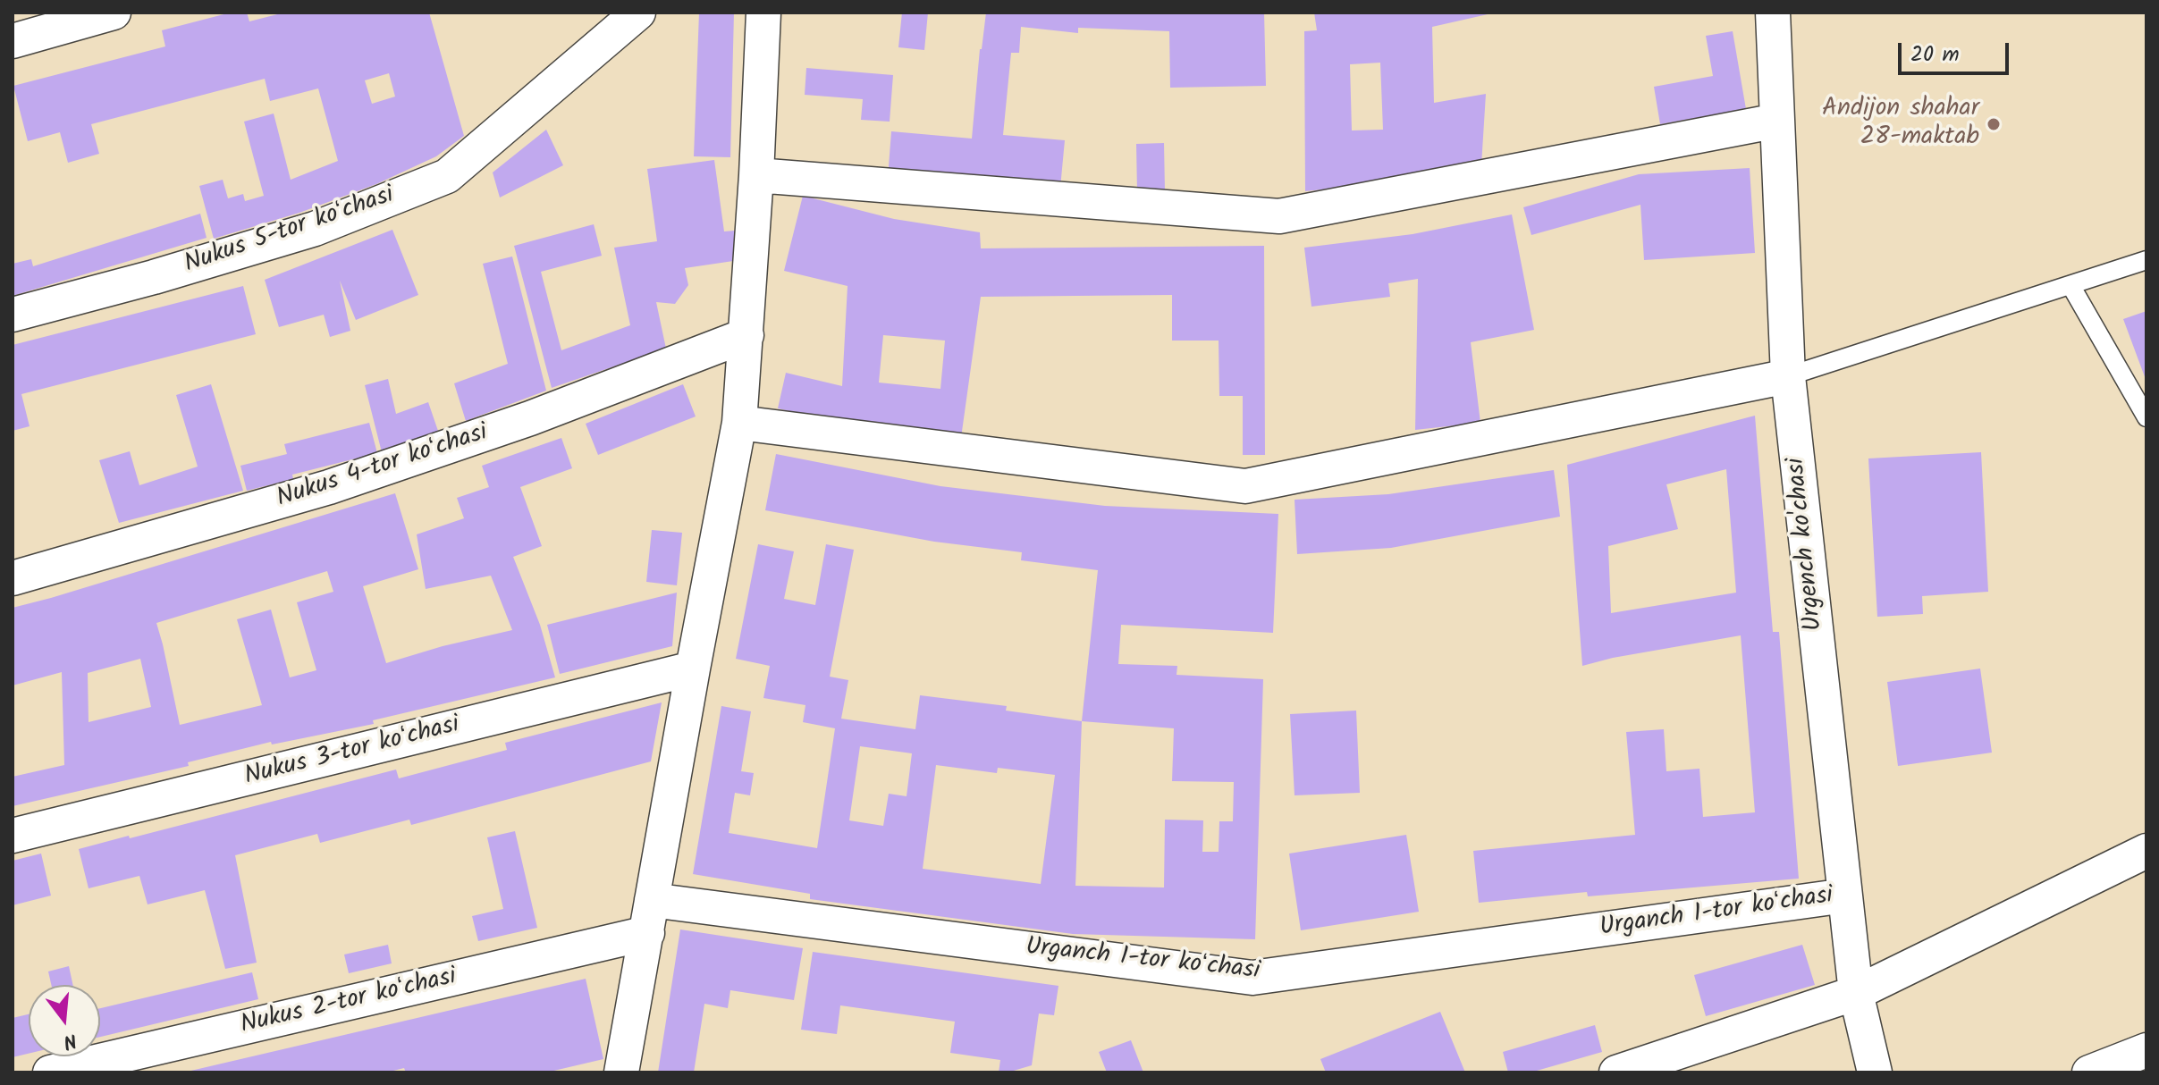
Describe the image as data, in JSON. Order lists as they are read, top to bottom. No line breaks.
{"streets":{"street":["Nukus 5-tor koʻchasi","Nukus 4-tor koʻchasi","Urgench ko'chasi","Nukus 3-tor koʻchasi","Urganch 1-tor koʻchasi","Nukus 2-tor koʻchasi"]},"crossings":[["Urgench ko'chasi","Urganch 1-tor koʻchasi"],["Urganch 1-tor koʻchasi","Nukus 2-tor koʻchasi"]],"places":["Andijon shahar 28-maktab"],"scale_bar":"20 m","north":"bottom"}
